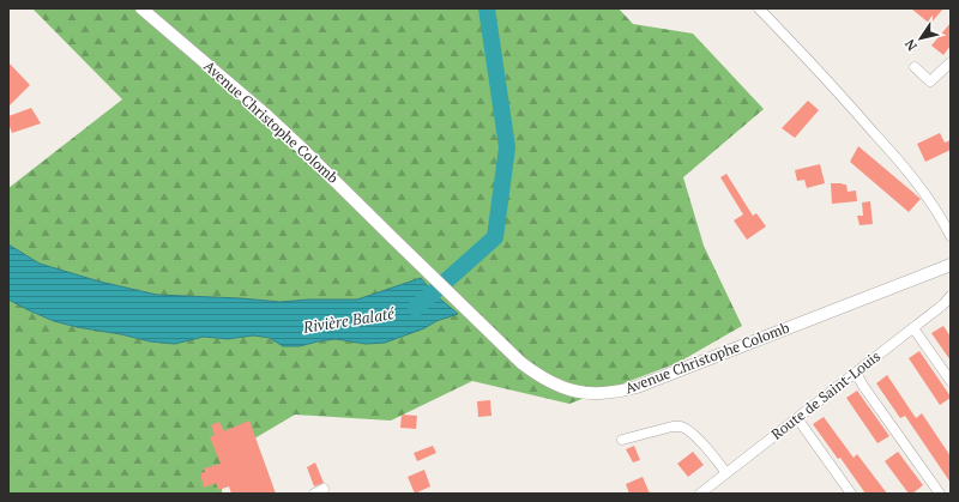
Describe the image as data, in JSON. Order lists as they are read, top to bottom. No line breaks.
{"streets":{"street":["Avenue Christophe Colomb","Route de Saint-Louis"]},"water":["Rivière Balaté"],"north":"bottom left"}
